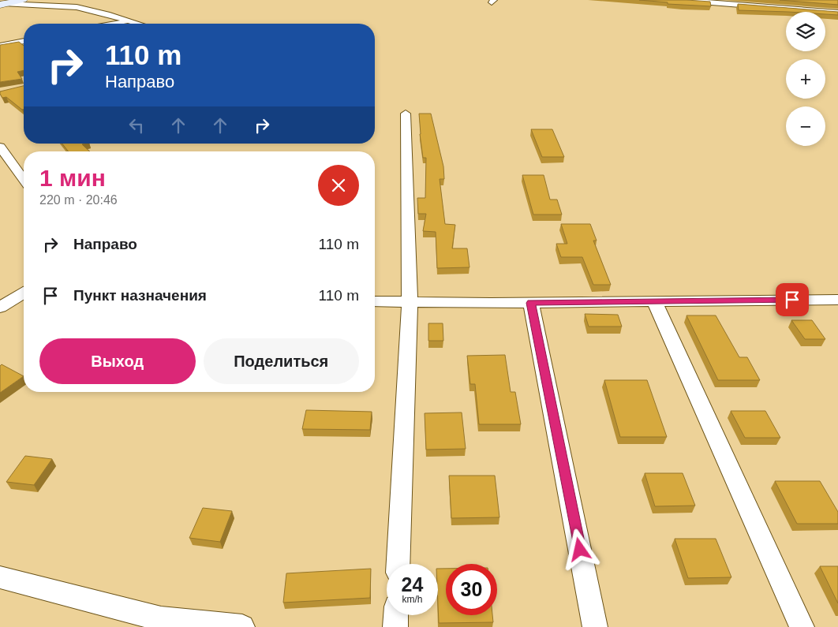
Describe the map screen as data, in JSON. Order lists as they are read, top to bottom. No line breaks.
{"page":{"map_buttons":["+","−"],"turn":["110 m","Направо"],"heading":["1 мин","220 m · 20:46"],"list":[{"name":"Направо","value":"110 m"},{"name":"Пункт назначения","value":"110 m"}],"buttons":["Выход","Поделиться"],"speed":"24 km/h","limit":"30"}}
